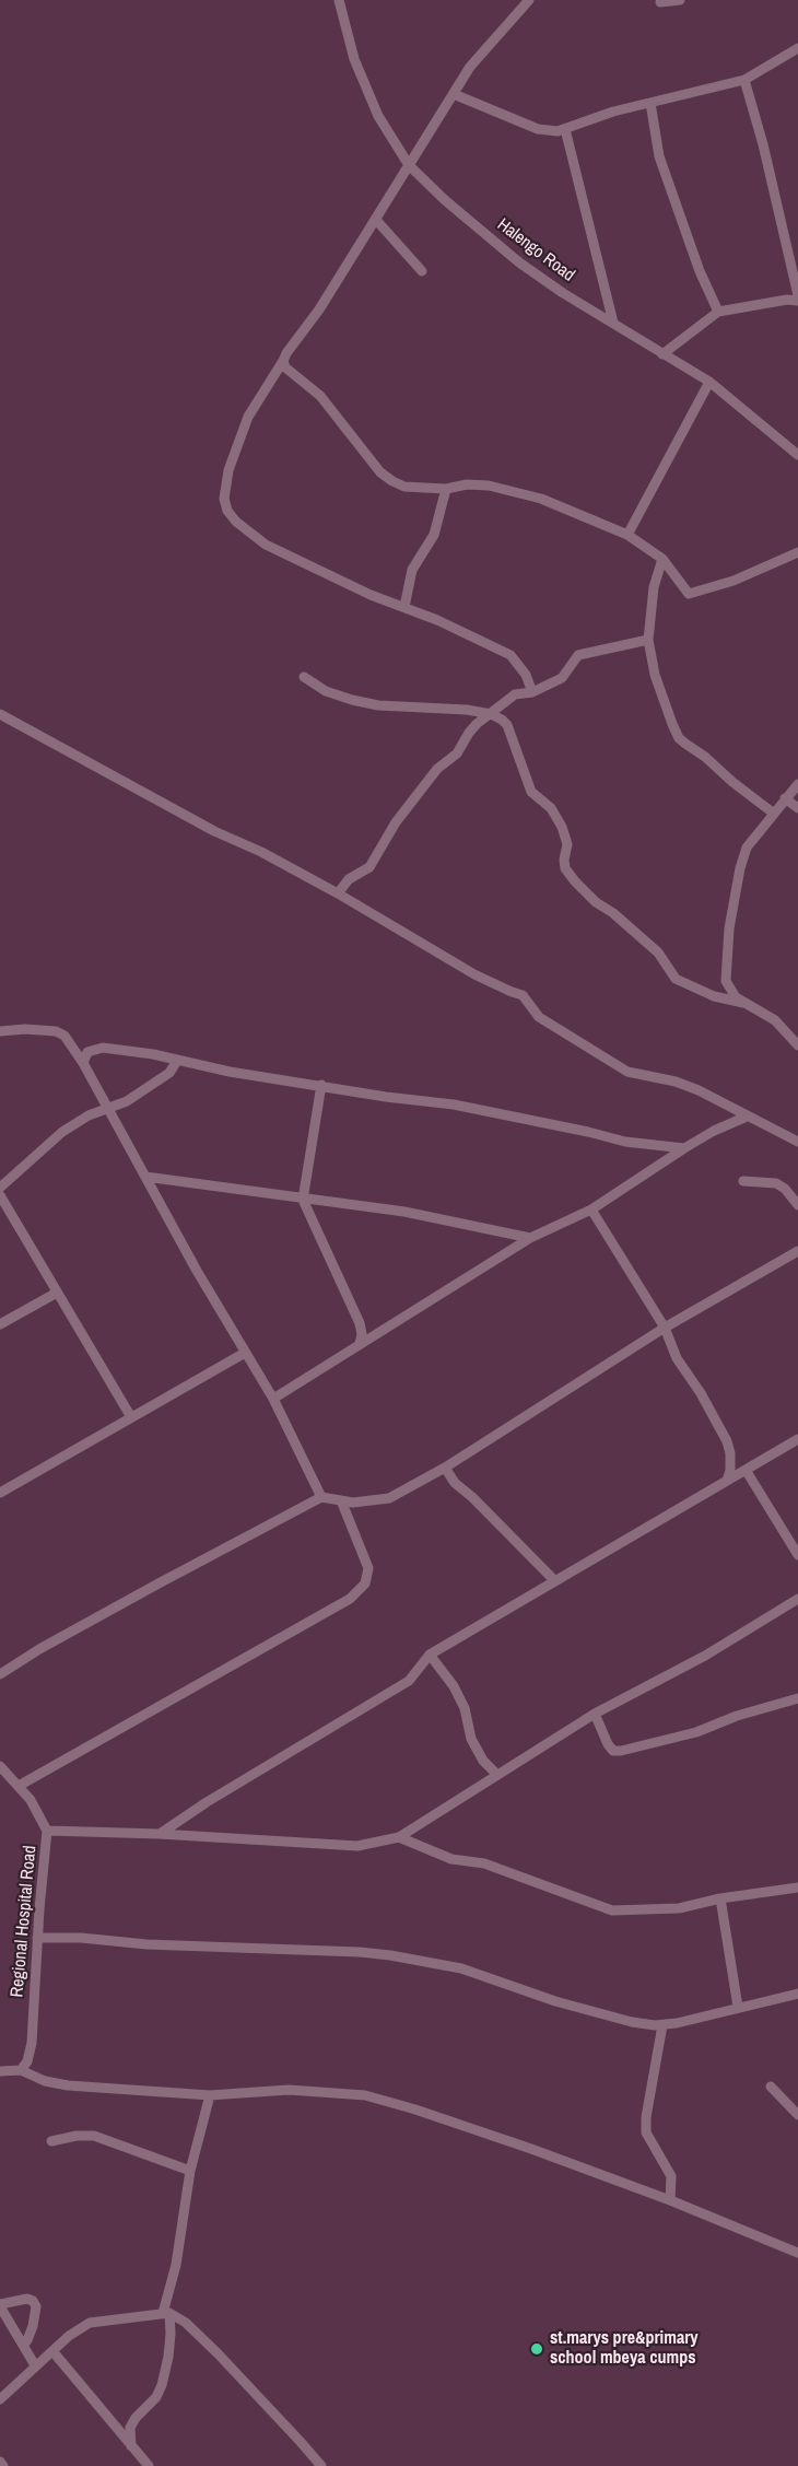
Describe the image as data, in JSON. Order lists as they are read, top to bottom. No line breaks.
{"streets":{"street":["Halengo Road","Regional Hospital Road"]},"places":["st.marys pre&primary school mbeya cumps"]}
